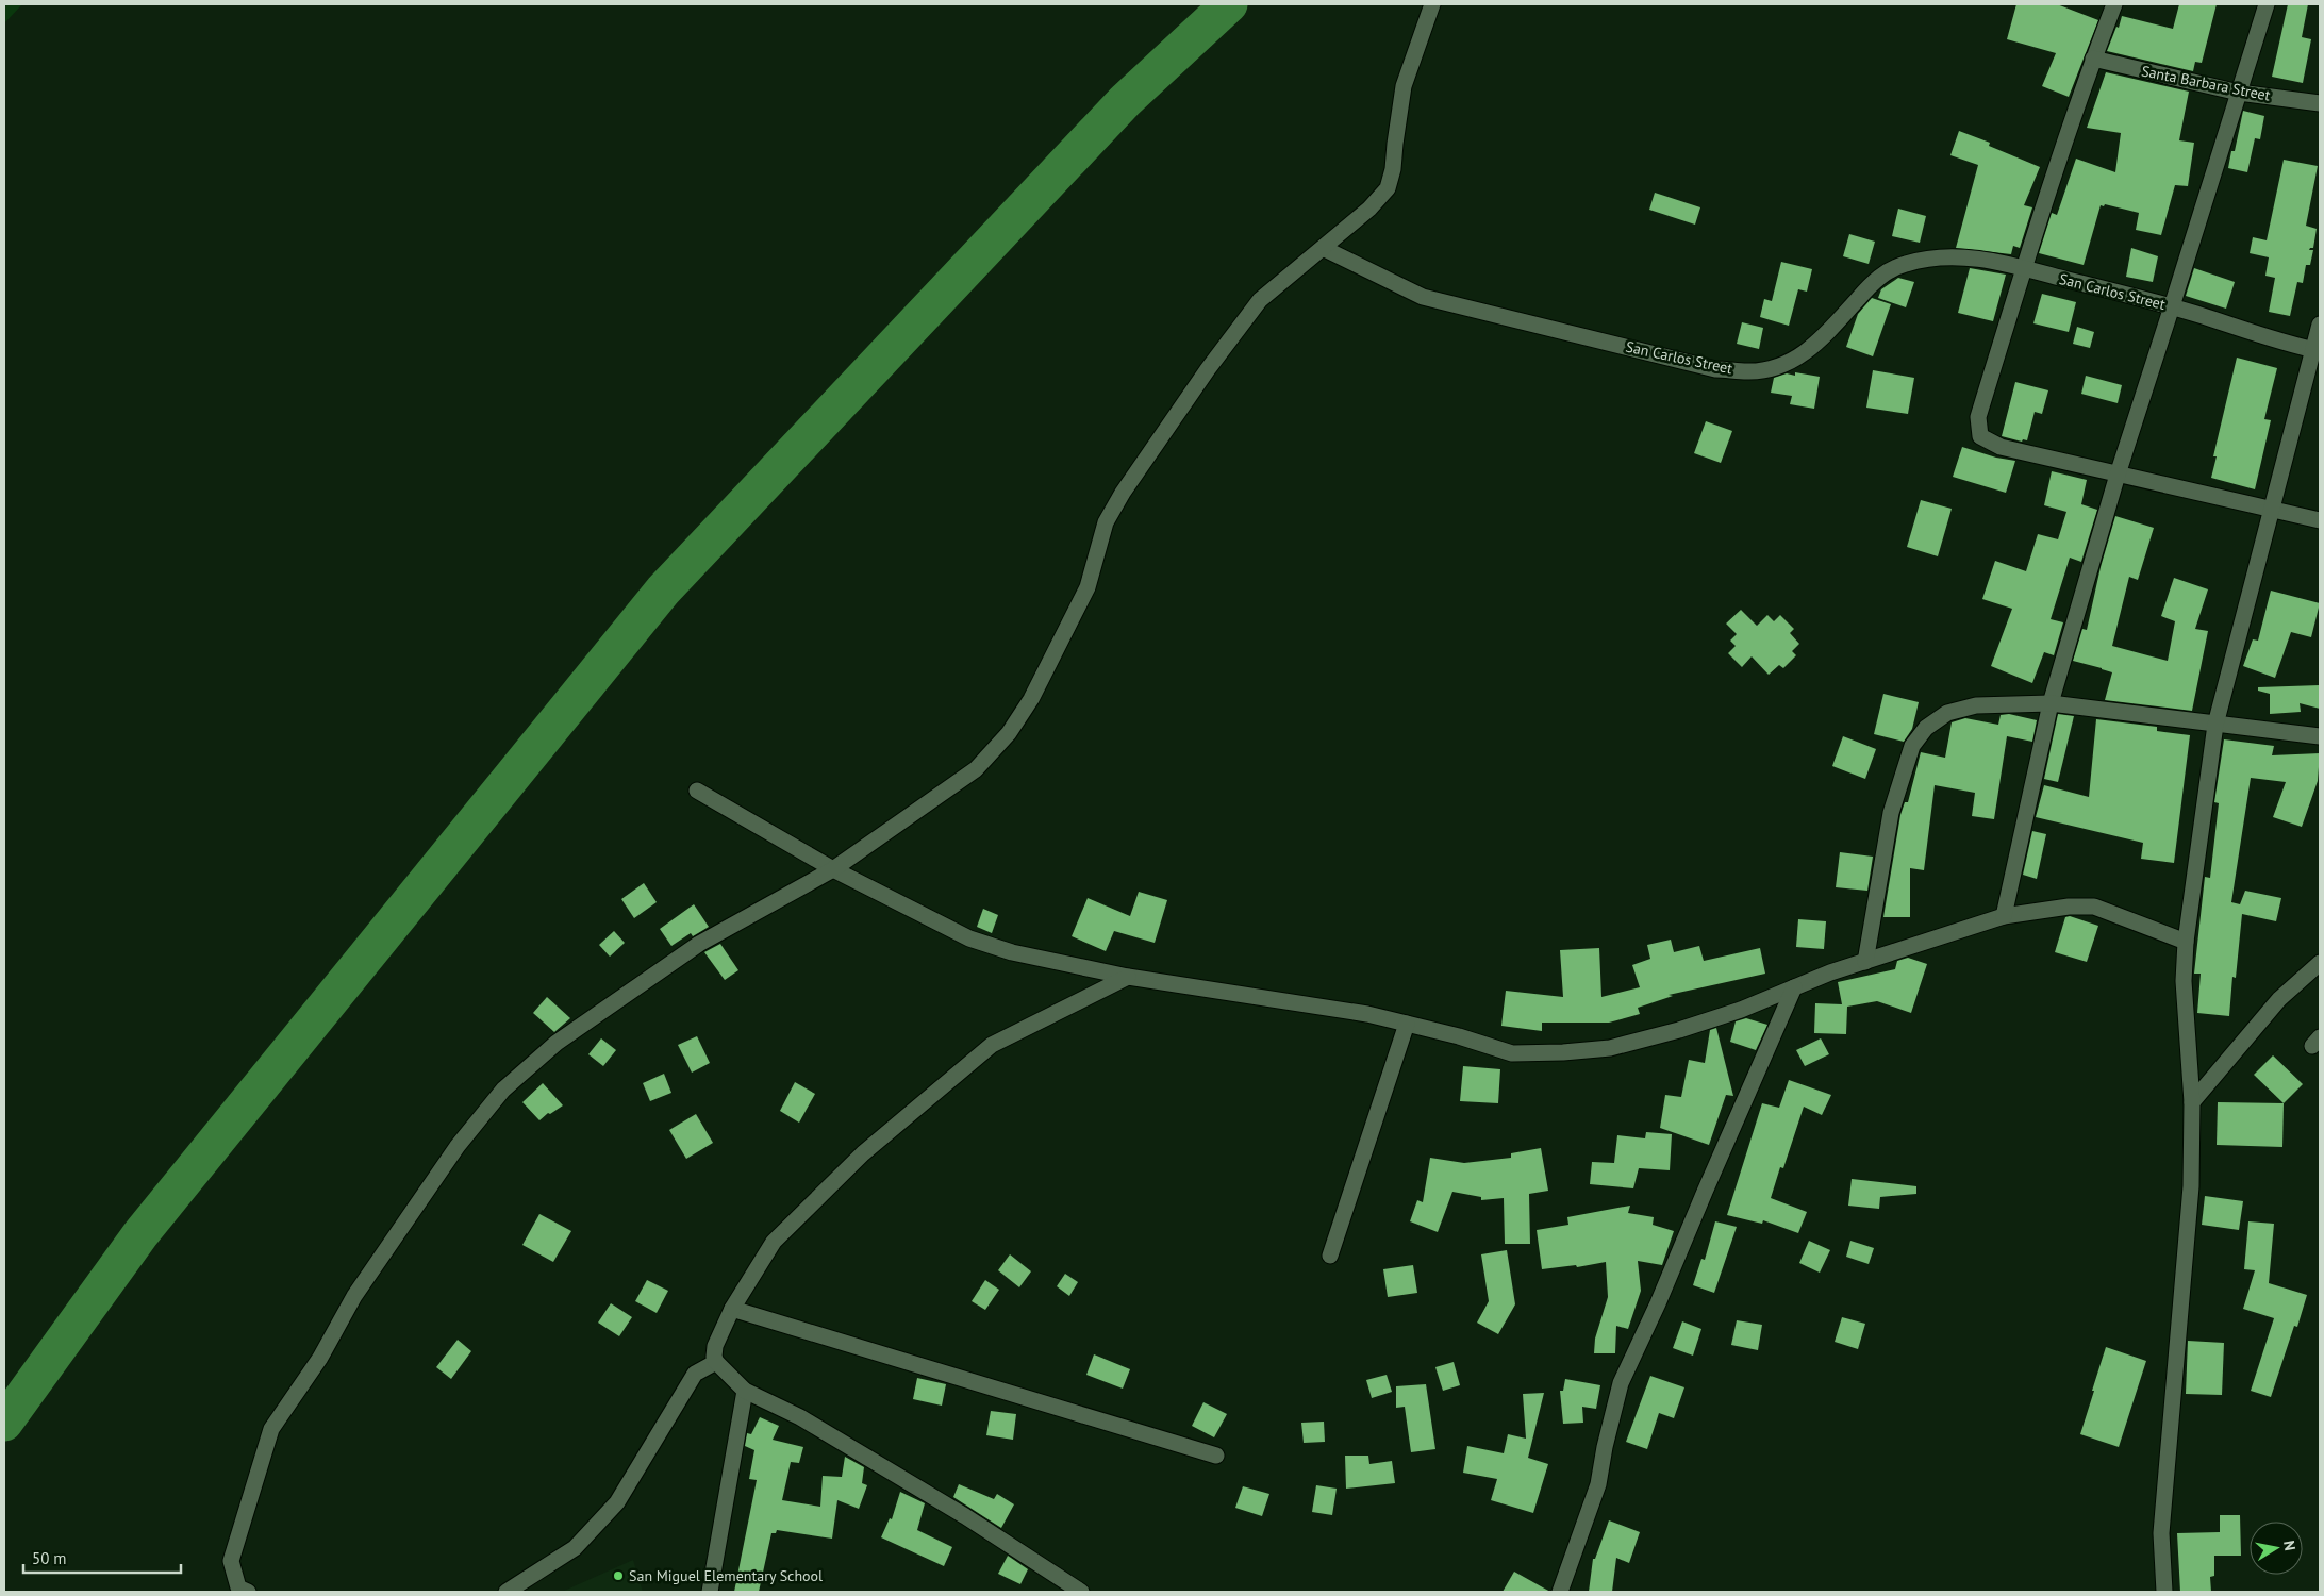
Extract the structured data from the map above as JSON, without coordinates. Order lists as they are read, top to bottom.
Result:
{
  "streets": {
    "street": ["Santa Barbara Street", "San Carlos Street"]
  },
  "places": ["San Miguel Elementary School"],
  "scale_bar": "50 m",
  "north": "right"
}
